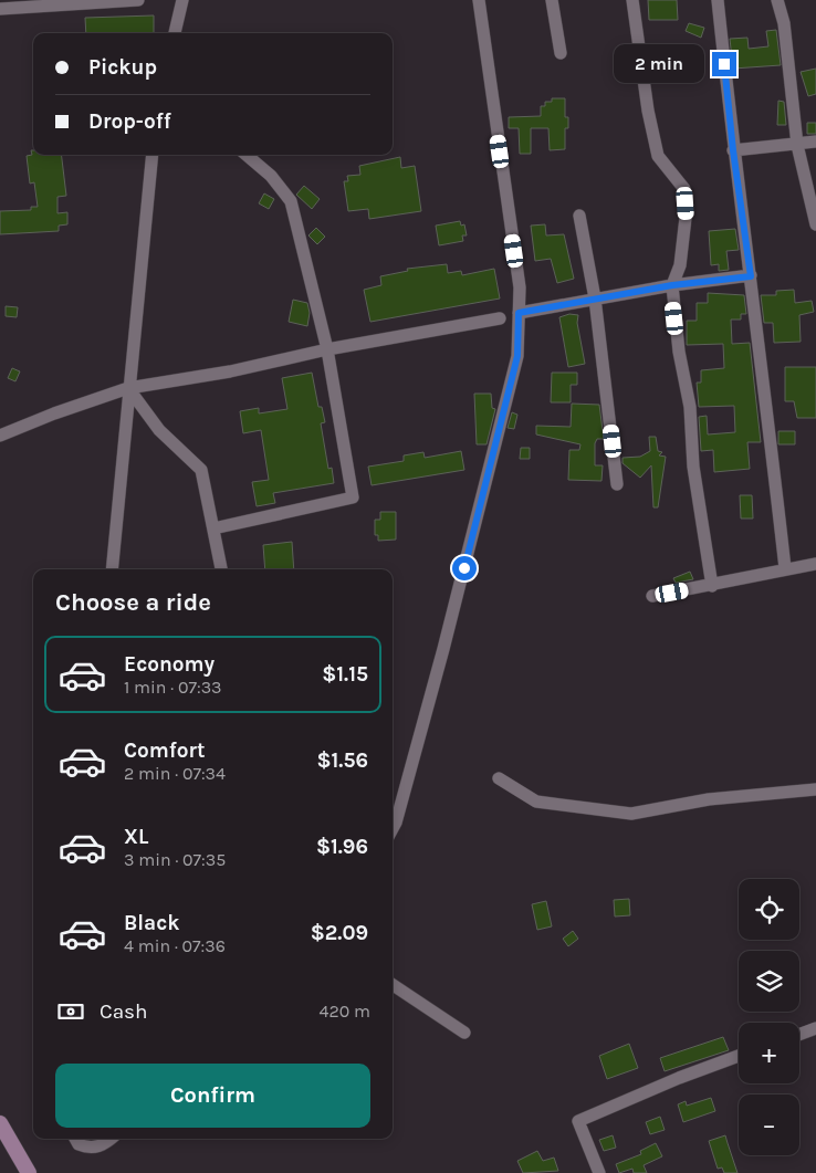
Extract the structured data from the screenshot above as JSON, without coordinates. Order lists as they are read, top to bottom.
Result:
{
  "page": {
    "banner": ["Pickup", "Drop-off"],
    "bubble": "2 min",
    "heading": "Choose a ride",
    "list": [
      {
        "name": "Economy",
        "note": "1 min · 07:33",
        "value": "$1.15"
      },
      {
        "name": "Comfort",
        "note": "2 min · 07:34",
        "value": "$1.56"
      },
      {
        "name": "XL",
        "note": "3 min · 07:35",
        "value": "$1.96"
      },
      {
        "name": "Black",
        "note": "4 min · 07:36",
        "value": "$2.09"
      }
    ],
    "map_buttons": ["+", "−"],
    "pay": ["Cash", "420 m"],
    "buttons": "Confirm"
  }
}
